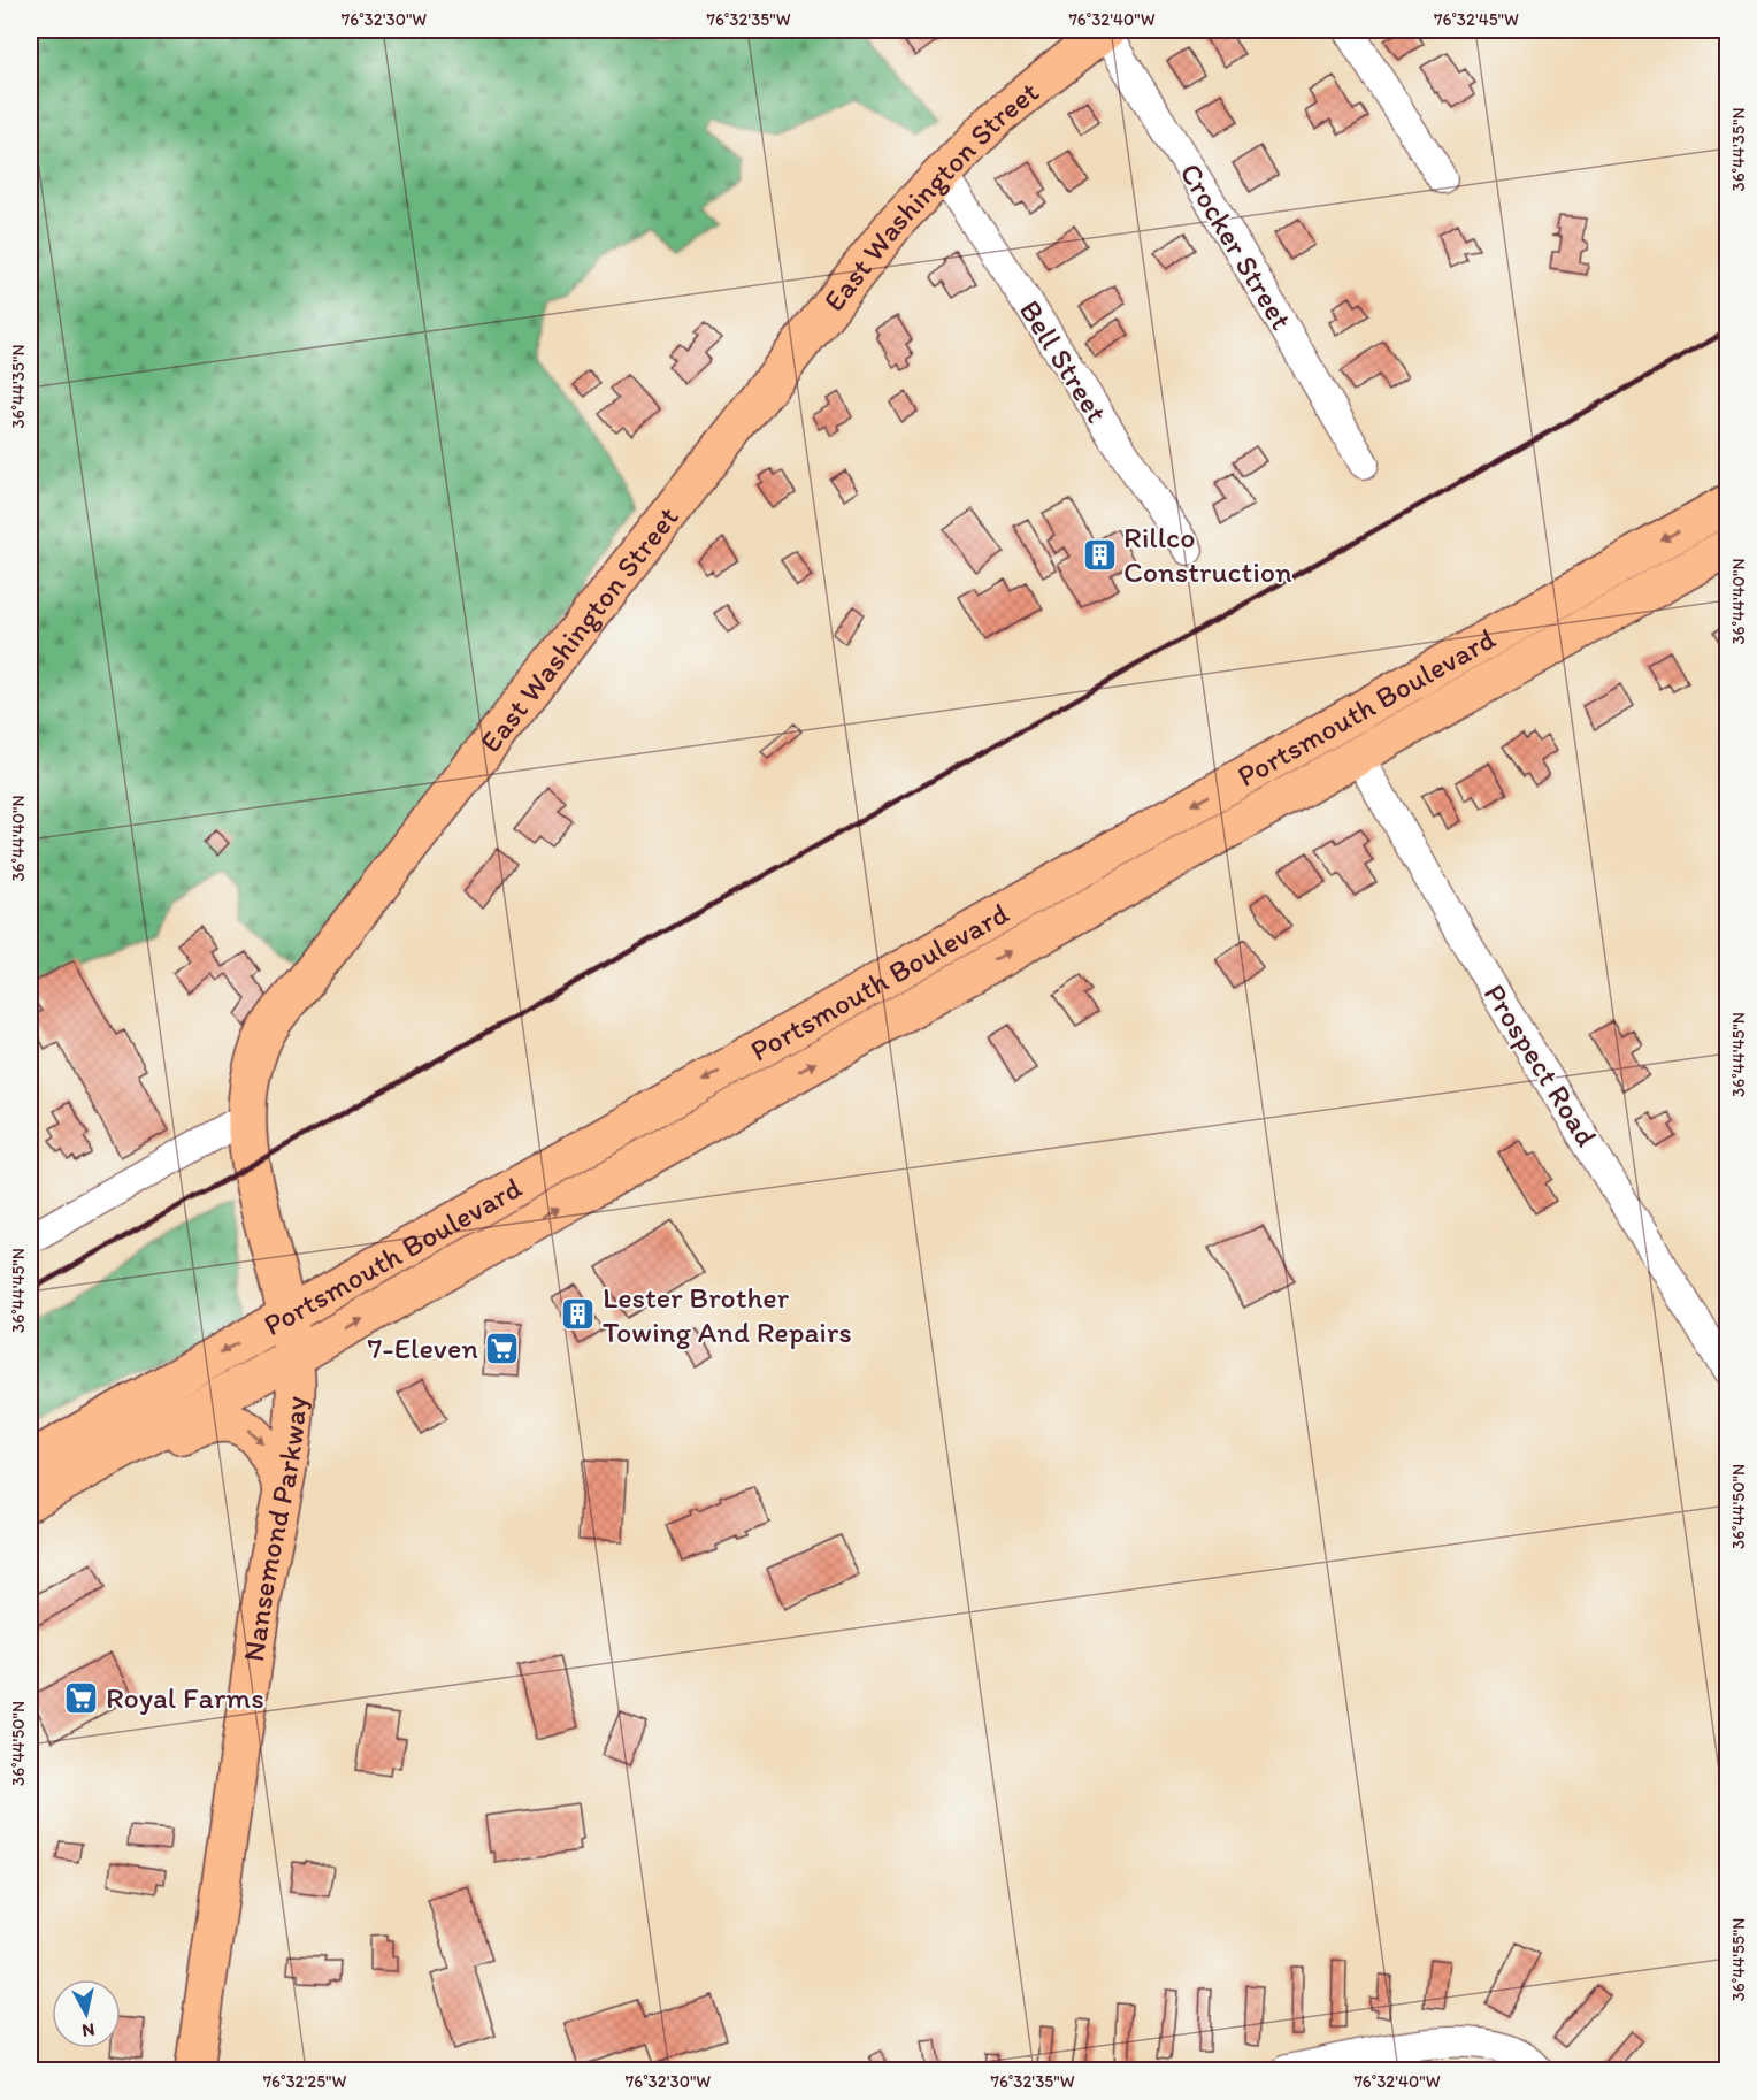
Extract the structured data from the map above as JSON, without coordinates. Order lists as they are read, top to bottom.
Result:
{
  "streets": {
    "main road": ["East Washington Street", "Portsmouth Boulevard", "Nansemond Parkway"],
    "street": ["Crocker Street", "Bell Street", "Prospect Road"]
  },
  "crossings": [
    ["East Washington Street", "Crocker Street"],
    ["East Washington Street", "Bell Street"],
    ["East Washington Street", "Portsmouth Boulevard"],
    ["East Washington Street", "Nansemond Parkway"],
    ["Portsmouth Boulevard", "Prospect Road"],
    ["Portsmouth Boulevard", "Nansemond Parkway"]
  ],
  "places": {
    "building": ["Rillco Construction", "Lester Brother Towing And Repairs"],
    "supermarket": ["7-Eleven", "Royal Farms"]
  },
  "north": "bottom",
  "coordinates": [
    "76°32'30\"W",
    "76°32'35\"W",
    "76°32'40\"W",
    "76°32'45\"W",
    "36°44'35\"N",
    "36°44'40\"N",
    "36°44'45\"N",
    "36°44'50\"N",
    "36°44'55\"N",
    "76°32'25\"W"
  ]
}
